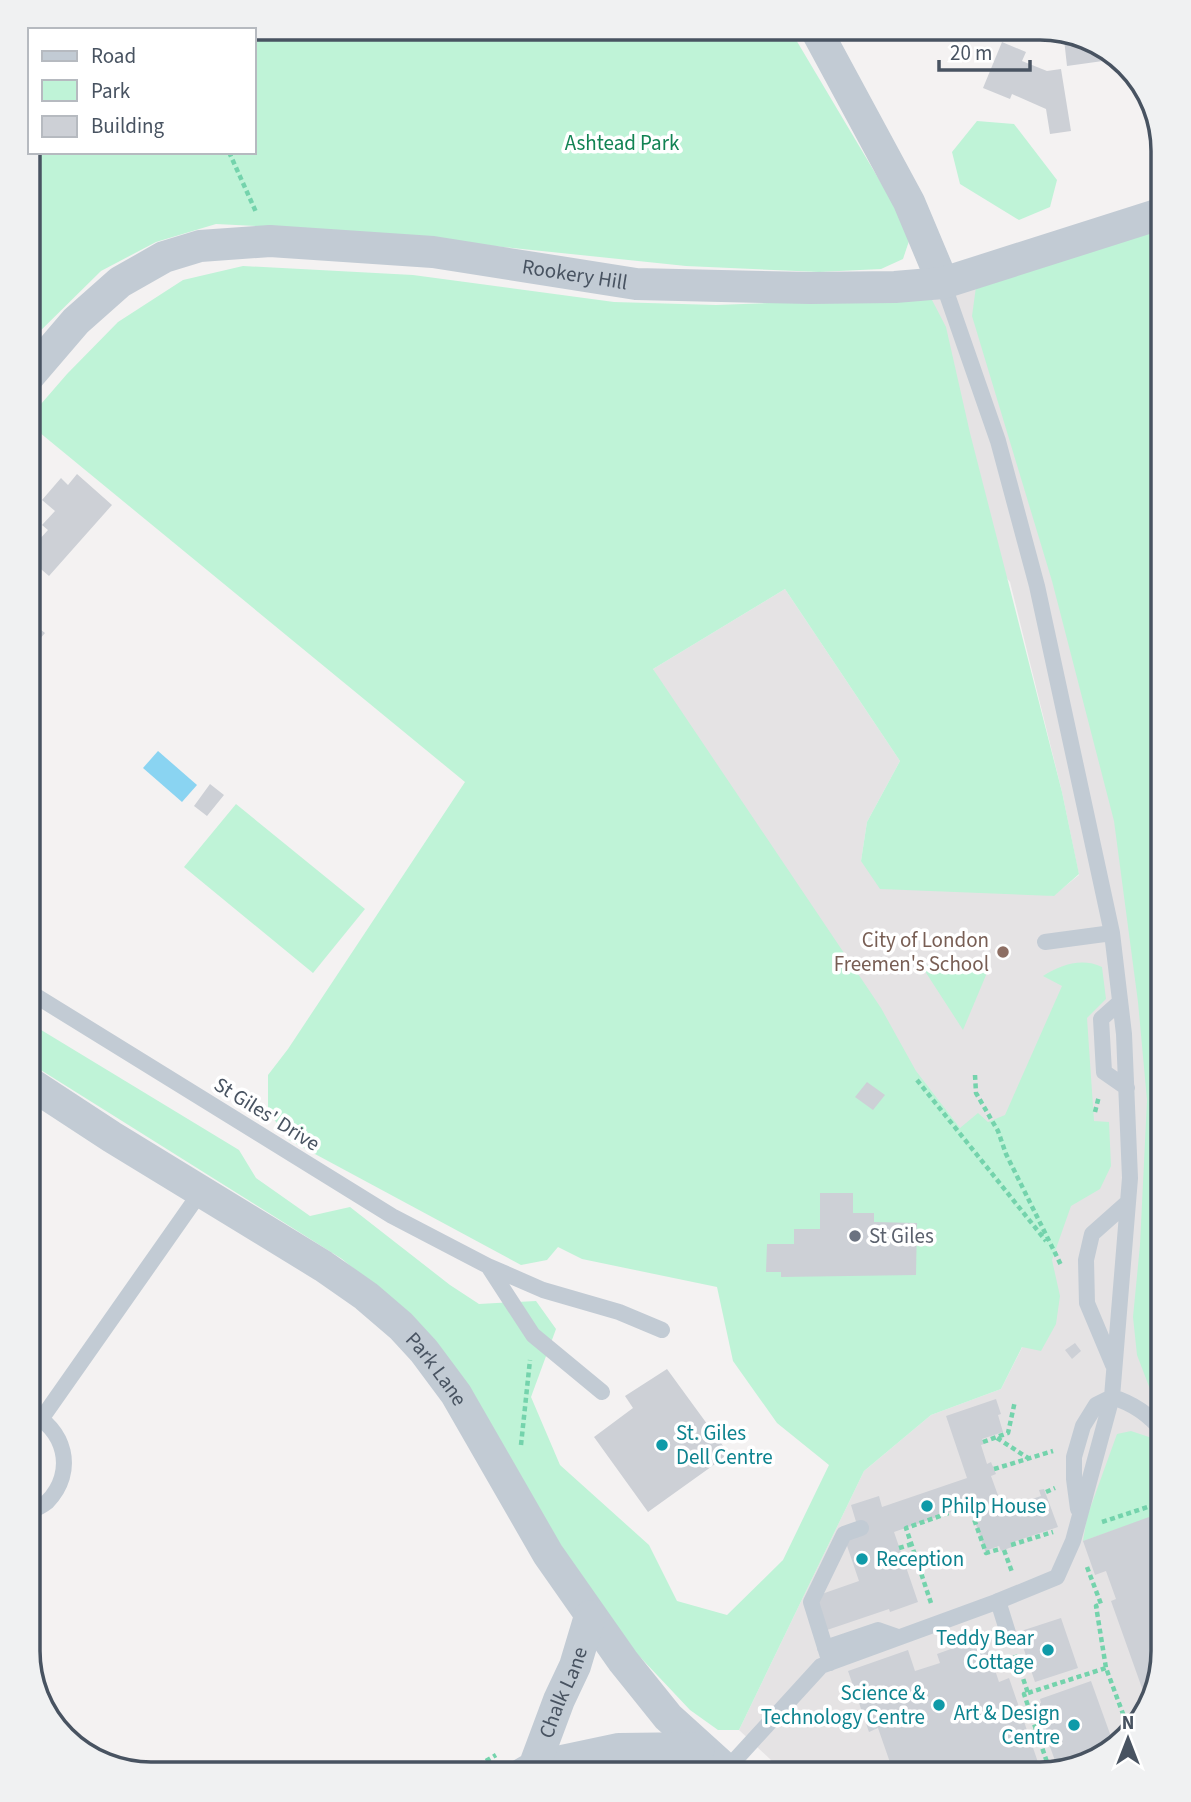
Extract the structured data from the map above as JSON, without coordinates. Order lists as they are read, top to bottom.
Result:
{
  "streets": {
    "street": ["Rookery Hill", "Park Lane", "Chalk Lane"],
    "lane": ["St Giles' Drive"]
  },
  "crossings": [
    ["Park Lane", "Chalk Lane"]
  ],
  "parks": ["Ashtead Park"],
  "places": [
    "City of London Freemen's School",
    "St Giles",
    "St. Giles Dell Centre",
    "Philp House",
    "Reception",
    "Teddy Bear Cottage",
    "Science & Technology Centre",
    "Art & Design Centre"
  ],
  "legend": ["Road", "Park", "Building"],
  "scale_bar": "20 m",
  "north": "top"
}
